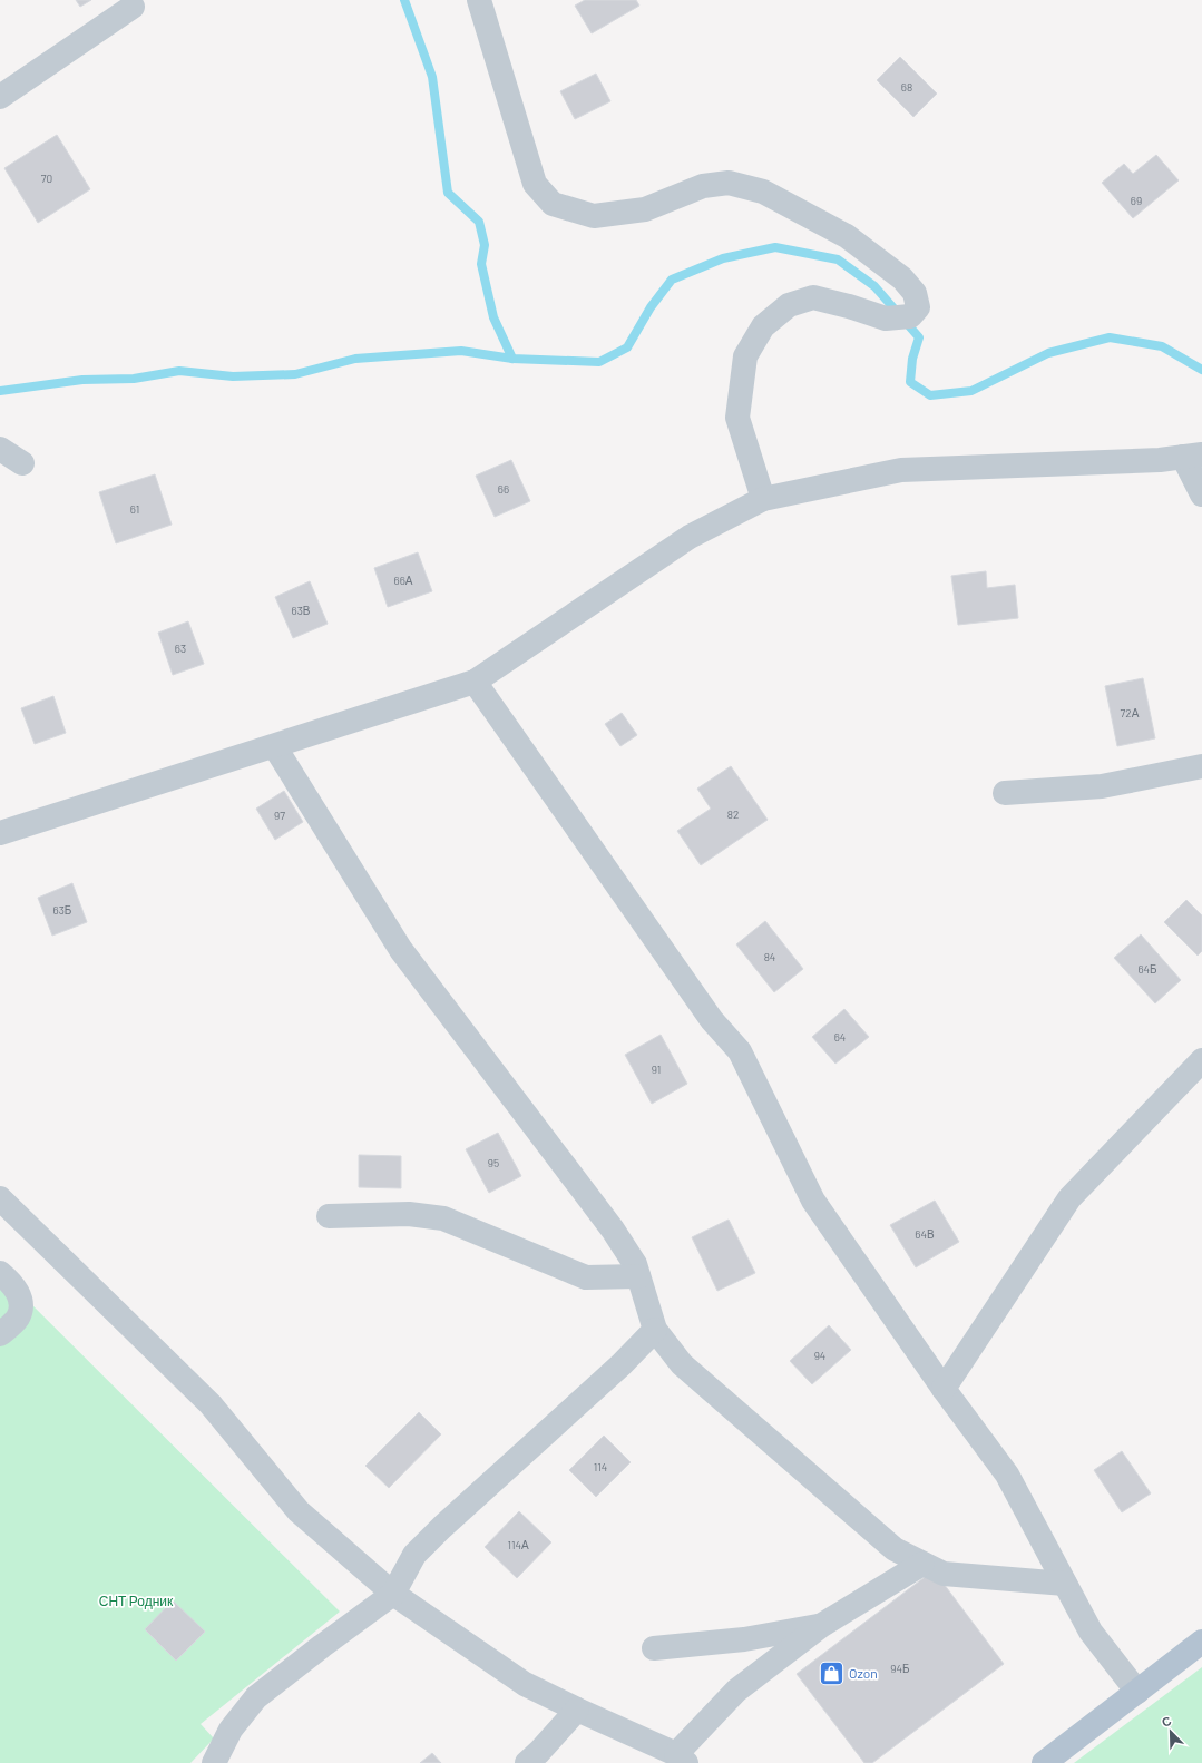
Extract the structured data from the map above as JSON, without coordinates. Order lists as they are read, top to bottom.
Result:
{
  "parks": ["СНТ Родник"],
  "places": {
    "shop": ["Ozon"]
  },
  "house_numbers": [
    "68",
    "70",
    "69",
    "66",
    "61",
    "66А",
    "63В",
    "63",
    "72А",
    "82",
    "97",
    "63Б",
    "84",
    "64Б",
    "64",
    "91",
    "95",
    "64В",
    "94",
    "114",
    "114А",
    "94Б"
  ],
  "north": "top left"
}
